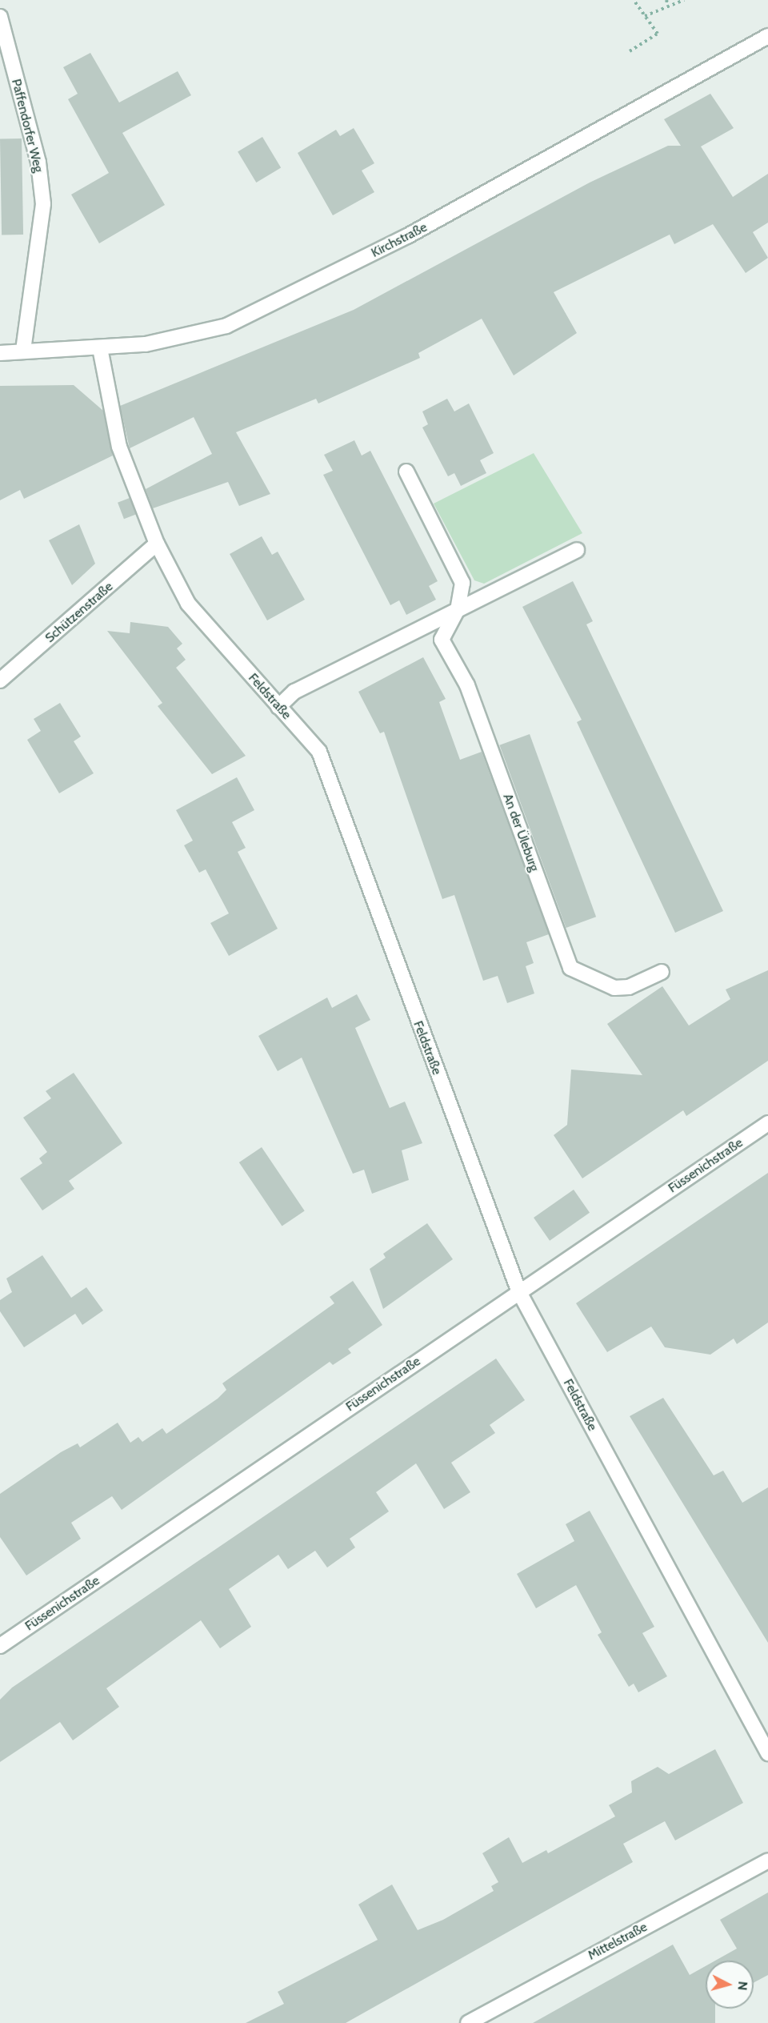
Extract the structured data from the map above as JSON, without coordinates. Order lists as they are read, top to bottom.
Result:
{
  "streets": {
    "street": [
      "Paffendorfer Weg",
      "Kirchstraße",
      "Schützenstraße",
      "Feldstraße",
      "An der Üleburg",
      "Füssenichstraße",
      "Mittelstraße"
    ]
  },
  "crossings": [
    ["Paffendorfer Weg", "Kirchstraße"],
    ["Kirchstraße", "Feldstraße"],
    ["Schützenstraße", "Feldstraße"],
    ["Feldstraße", "Füssenichstraße"]
  ],
  "north": "right"
}
